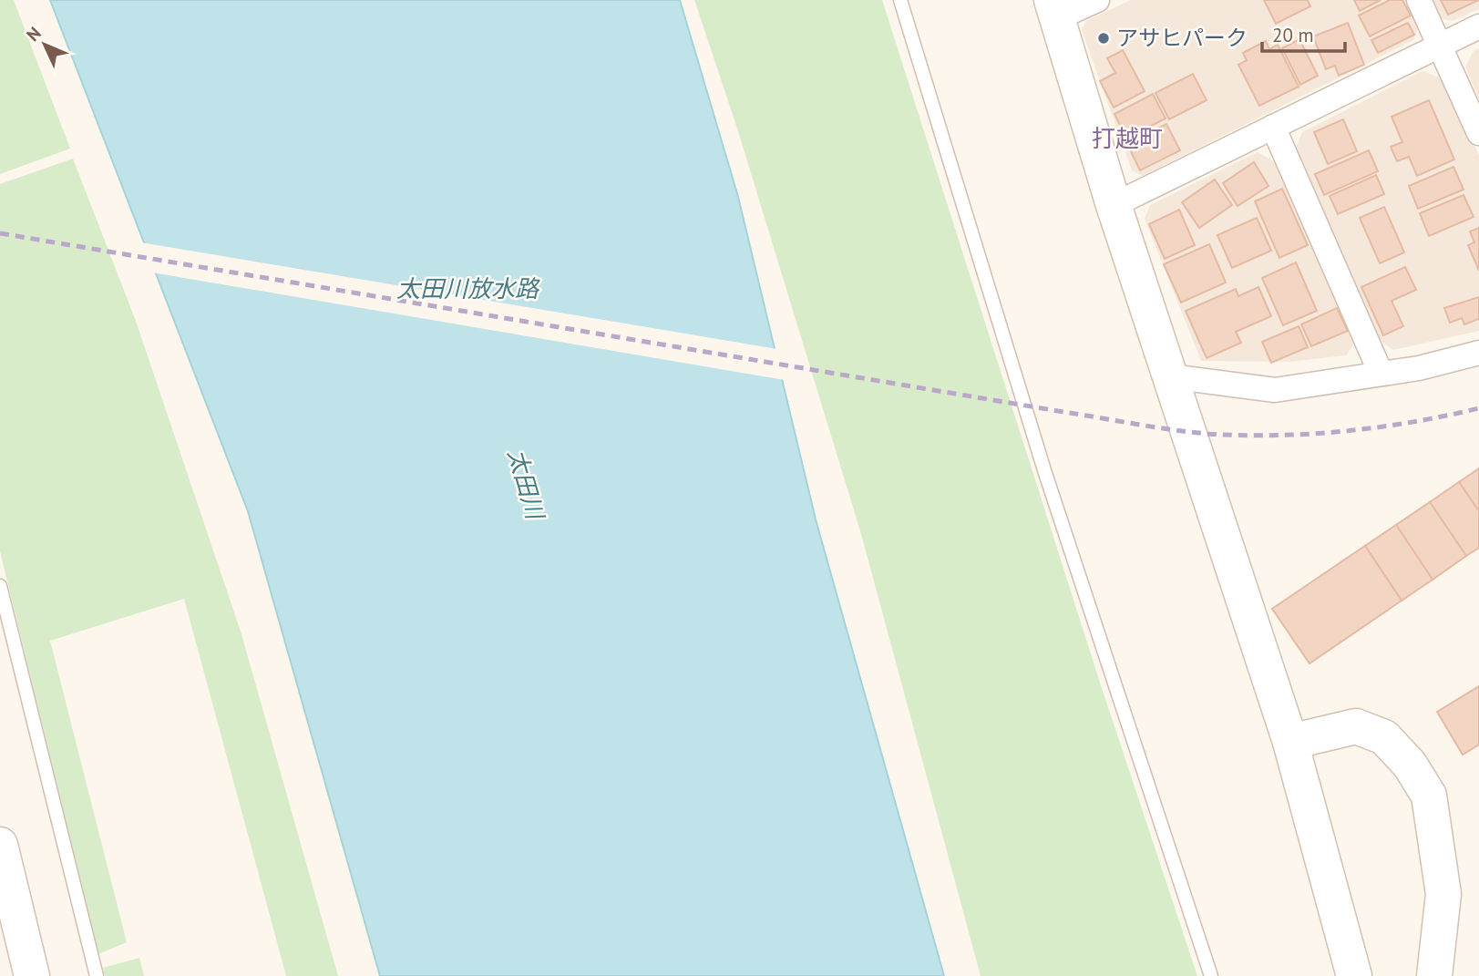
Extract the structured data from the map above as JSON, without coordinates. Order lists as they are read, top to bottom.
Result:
{
  "districts": ["打越町"],
  "water": ["太田川放水路", "太田川"],
  "places": ["アサヒパーク"],
  "scale_bar": "20 m",
  "north": "top left"
}
